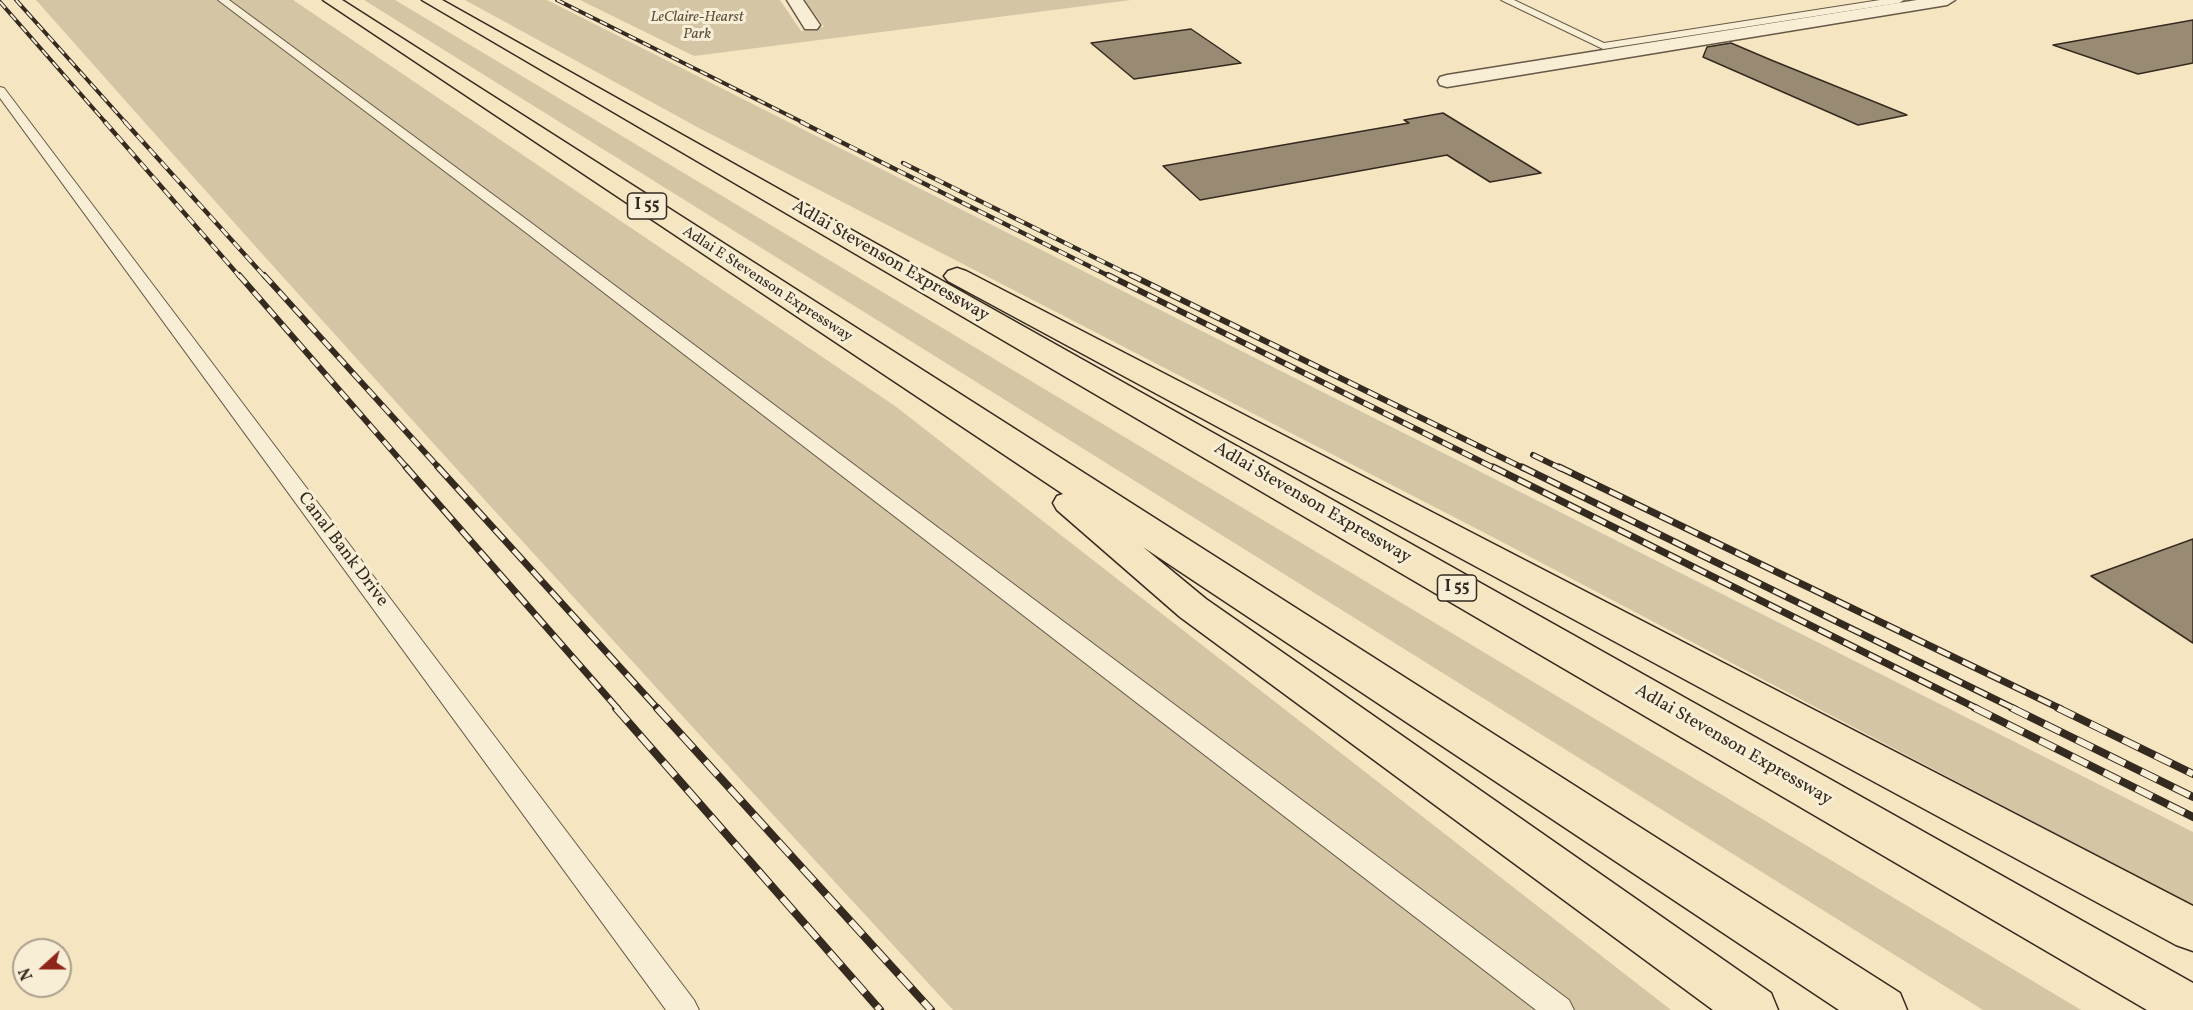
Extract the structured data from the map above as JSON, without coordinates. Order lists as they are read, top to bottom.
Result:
{
  "streets": {
    "highway": ["I 55", "Adlai Stevenson Expressway", "Adlai E Stevenson Expressway"],
    "lane": ["Canal Bank Drive"]
  },
  "crossings": [
    ["I 55", "Adlai E Stevenson Expressway"]
  ],
  "parks": ["LeClaire-Hearst Park"],
  "north": "left"
}
